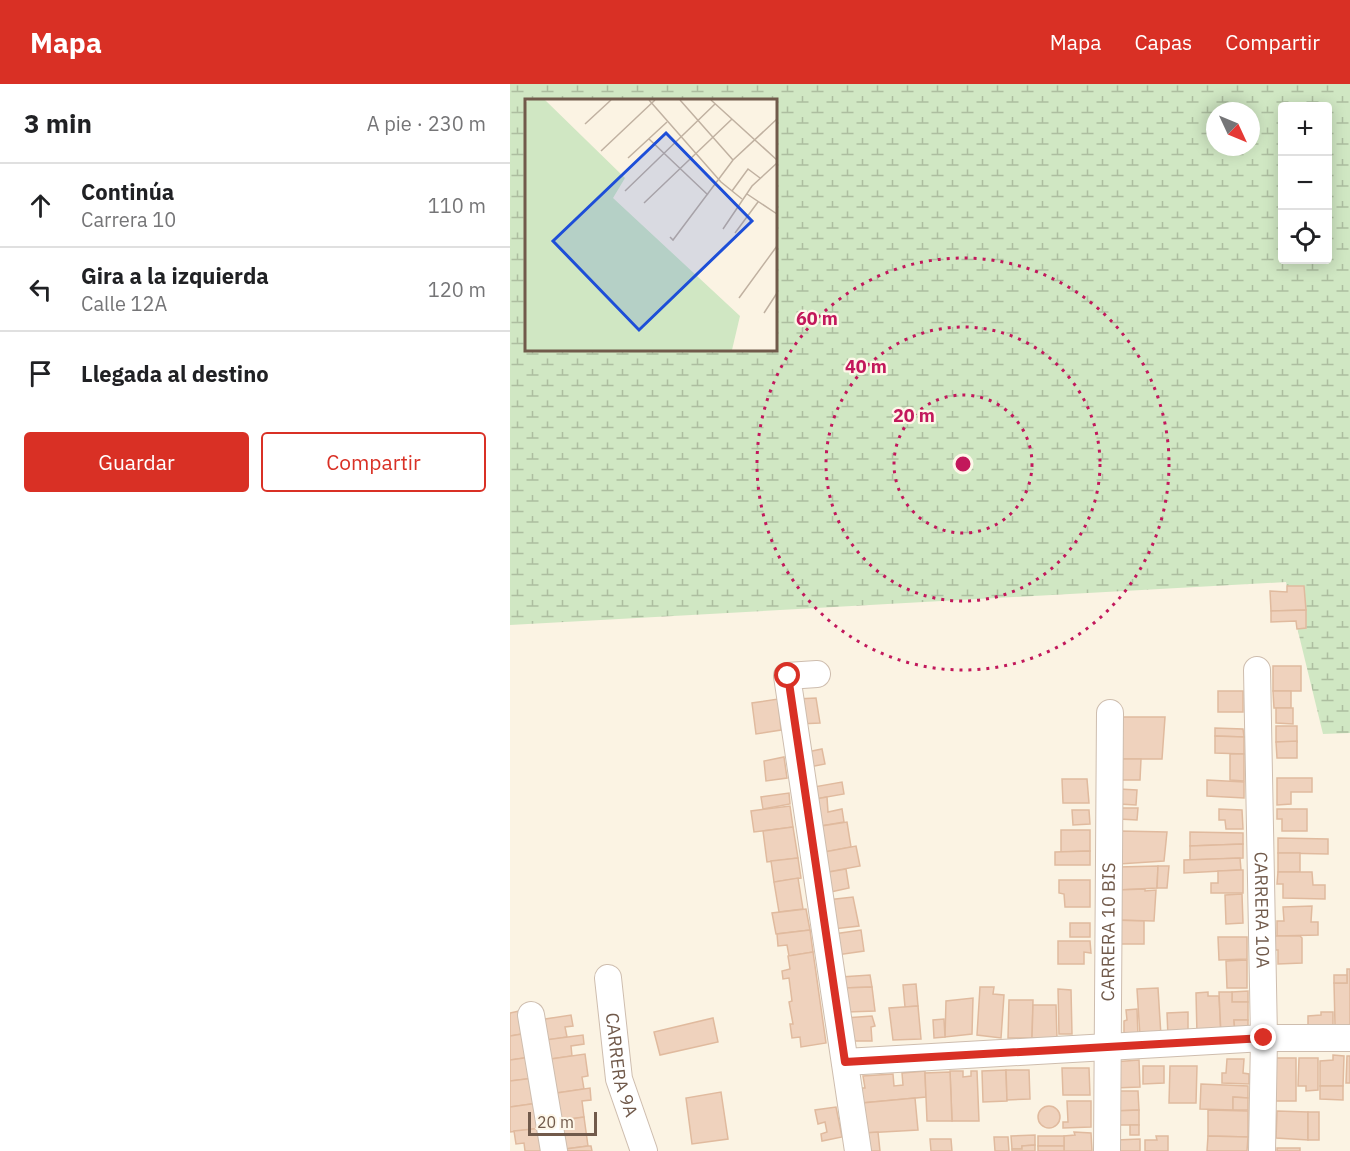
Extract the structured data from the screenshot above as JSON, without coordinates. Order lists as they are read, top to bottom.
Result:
{
  "streets": {
    "street": ["CARRERA 10A", "CARRERA 10 BIS", "CARRERA 9A"]
  },
  "scale_bar": "20 m",
  "north": "bottom right",
  "page": {
    "header": "Mapa",
    "nav": ["Mapa", "Capas", "Compartir"],
    "heading": ["3 min", "A pie · 230 m"],
    "map_buttons": ["+", "−"],
    "list": [
      ["Continúa", "Carrera 10", "110 m"],
      ["Gira a la izquierda", "Calle 12A", "120 m"],
      "Llegada al destino"
    ],
    "buttons": ["Guardar", "Compartir"],
    "scale": "20 m"
  },
  "rings": ["60 m", "40 m", "20 m"]
}
